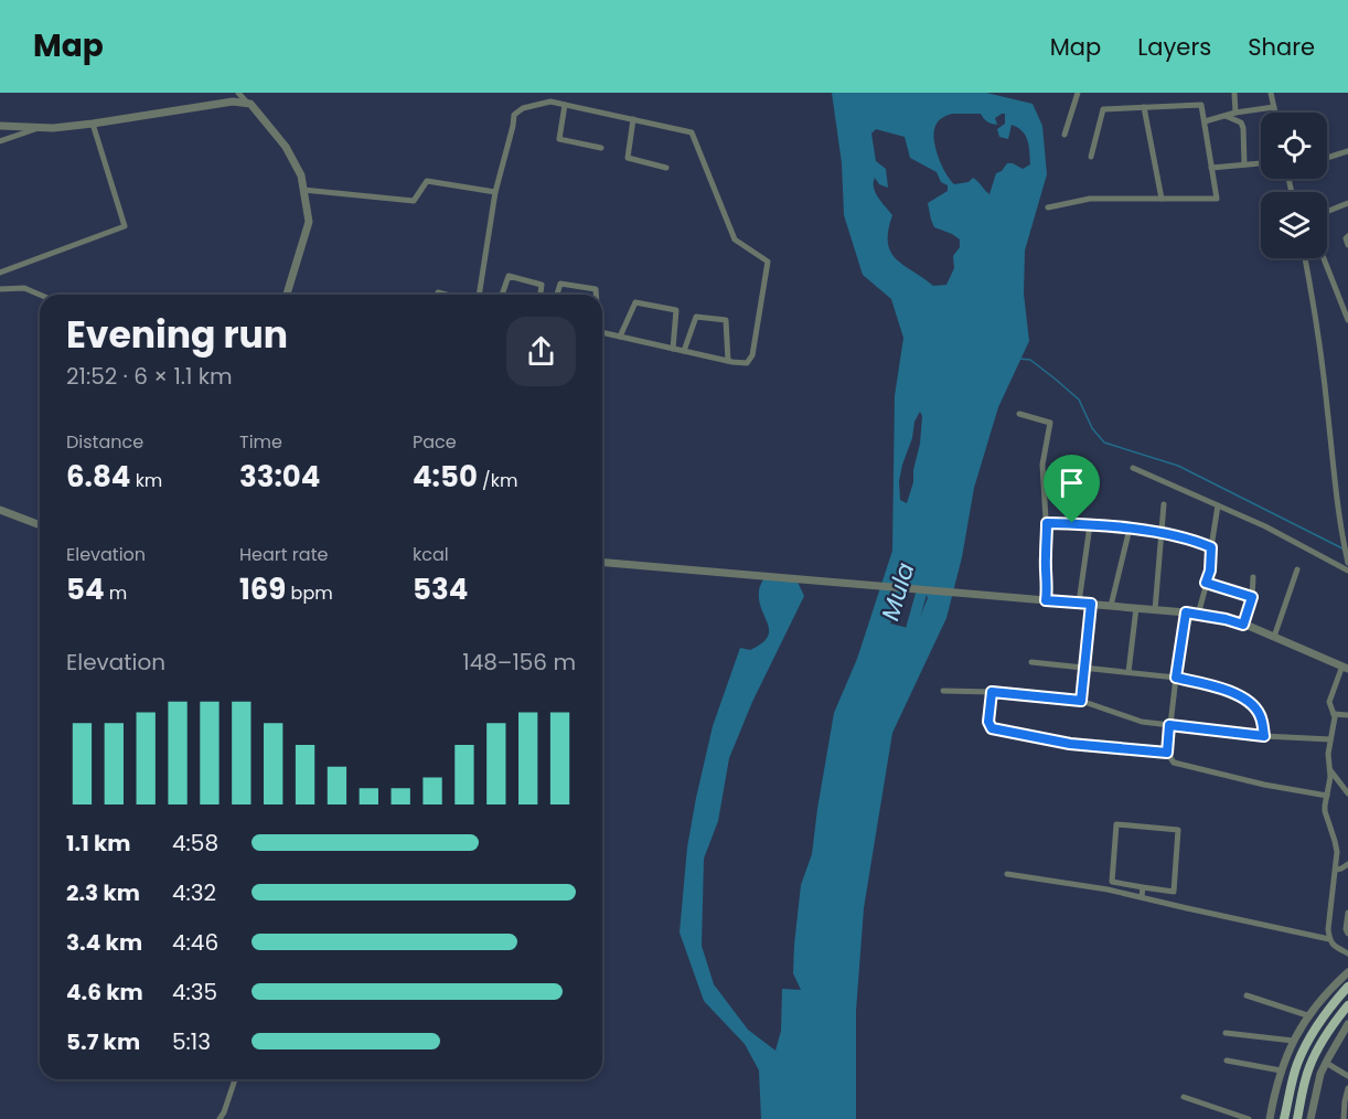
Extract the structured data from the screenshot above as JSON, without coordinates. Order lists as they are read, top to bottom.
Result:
{
  "water": ["Mula"],
  "page": {
    "header": "Map",
    "nav": ["Map", "Layers", "Share"],
    "heading": ["Evening run", "21:52 · 6 × 1.1 km"],
    "stats": [
      ["Distance", "6.84 km"],
      ["Time", "33:04"],
      ["Pace", "4:50 /km"],
      ["Elevation", "54 m"],
      ["Heart rate", "169 bpm"],
      ["kcal", "534"]
    ],
    "chart": ["Elevation", "148–156 m"],
    "list": [
      {
        "name": "1.1 km",
        "note": "4:58"
      },
      {
        "name": "2.3 km",
        "note": "4:32"
      },
      {
        "name": "3.4 km",
        "note": "4:46"
      },
      {
        "name": "4.6 km",
        "note": "4:35"
      },
      {
        "name": "5.7 km",
        "note": "5:13"
      }
    ]
  }
}
